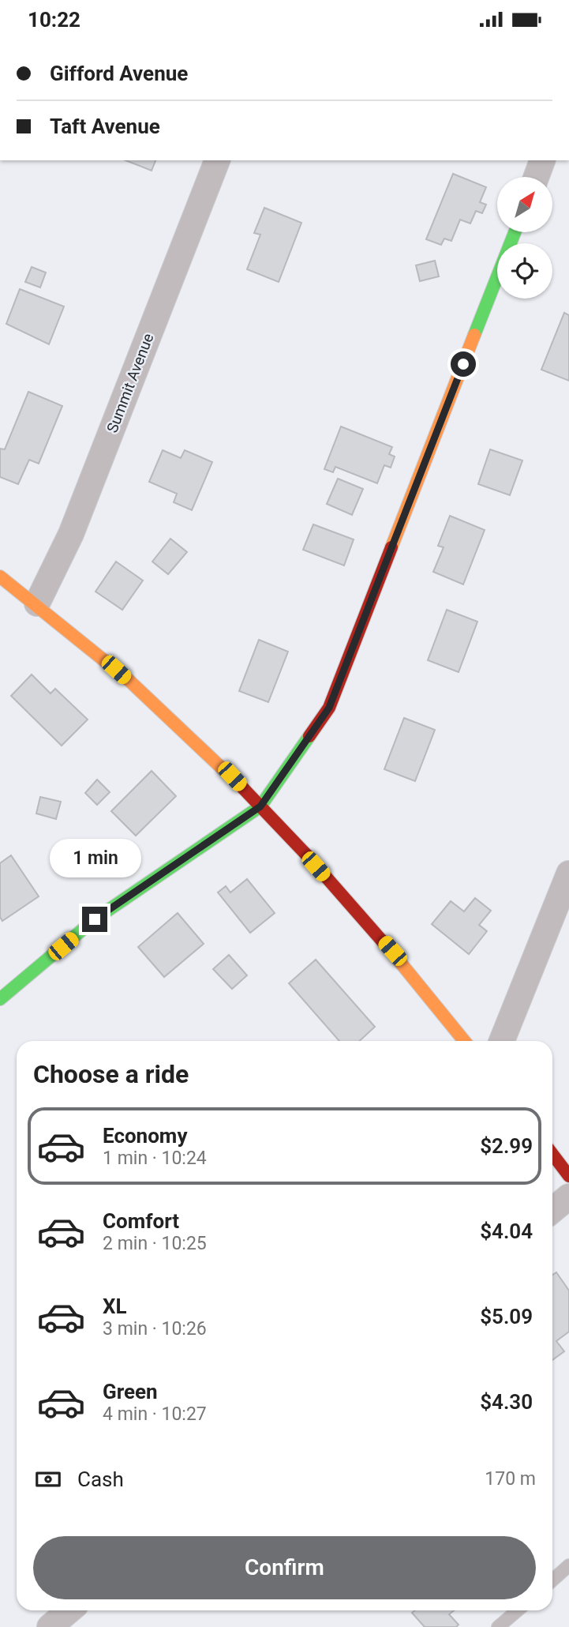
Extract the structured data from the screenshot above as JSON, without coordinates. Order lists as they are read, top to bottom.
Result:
{
  "streets": {
    "street": ["Summit Avenue"]
  },
  "north": "top right",
  "page": {
    "status": "10:22",
    "banner": ["Gifford Avenue", "Taft Avenue"],
    "bubble": "1 min",
    "heading": "Choose a ride",
    "list": [
      {
        "name": "Economy",
        "note": "1 min · 10:24",
        "value": "$2.99"
      },
      {
        "name": "Comfort",
        "note": "2 min · 10:25",
        "value": "$4.04"
      },
      {
        "name": "XL",
        "note": "3 min · 10:26",
        "value": "$5.09"
      },
      {
        "name": "Green",
        "note": "4 min · 10:27",
        "value": "$4.30"
      }
    ],
    "pay": ["Cash", "170 m"],
    "buttons": "Confirm"
  }
}
